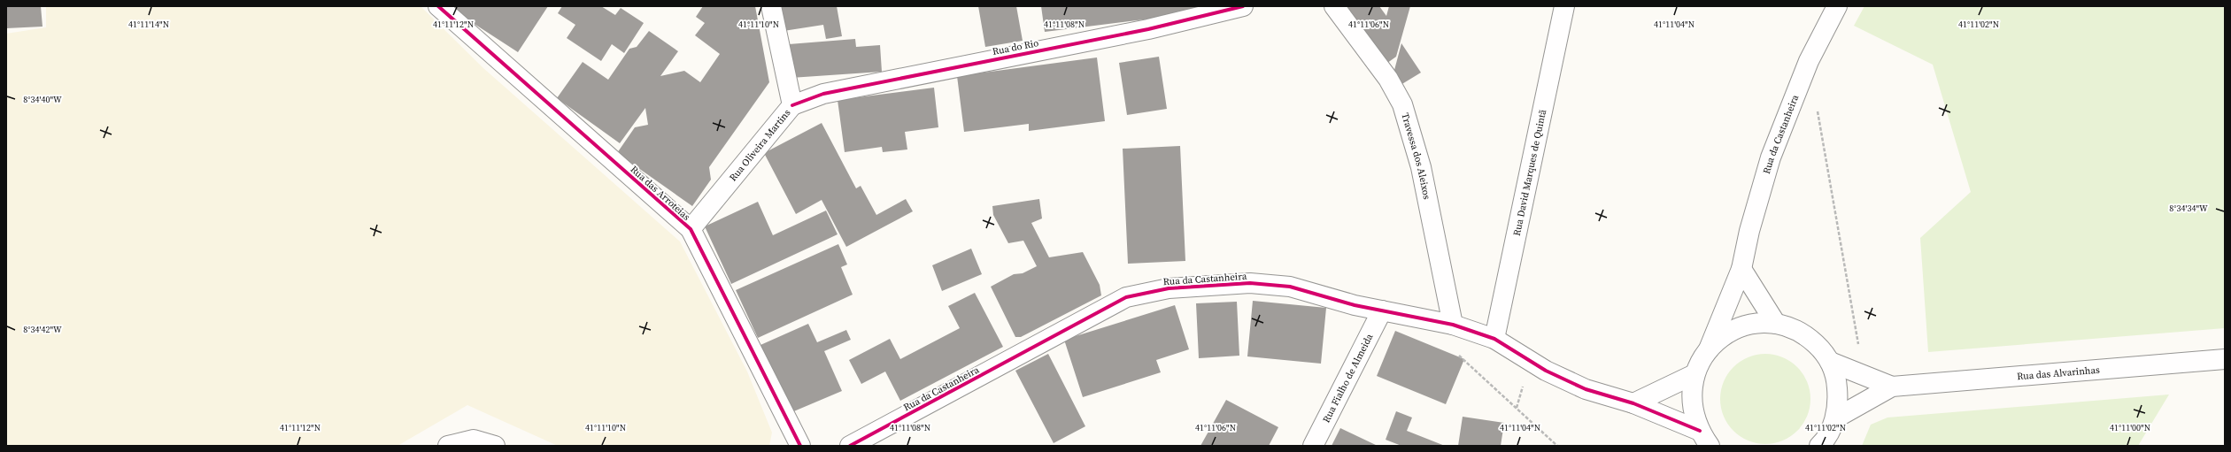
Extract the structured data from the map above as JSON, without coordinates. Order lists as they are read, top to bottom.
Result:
{
  "streets": {
    "street": [
      "Rua do Rio",
      "Rua da Castanheira",
      "Rua Oliveira Martins",
      "Travessa dos Aleixos",
      "Rua David Marques de Quintã",
      "Rua das Arroteias",
      "Rua das Alvarinhas",
      "Rua Fialho de Almeida"
    ]
  },
  "crossings": [
    ["Rua do Rio", "Rua Oliveira Martins"],
    ["Rua da Castanheira", "Travessa dos Aleixos"],
    ["Rua da Castanheira", "Rua David Marques de Quintã"],
    ["Rua da Castanheira", "Rua Fialho de Almeida"],
    ["Rua Oliveira Martins", "Rua das Arroteias"]
  ],
  "coordinates": [
    "41°11'14\"N",
    "41°11'12\"N",
    "41°11'10\"N",
    "41°11'08\"N",
    "41°11'06\"N",
    "41°11'04\"N",
    "41°11'02\"N",
    "8°34'40\"W",
    "8°34'34\"W",
    "8°34'42\"W",
    "41°11'00\"N"
  ]
}
